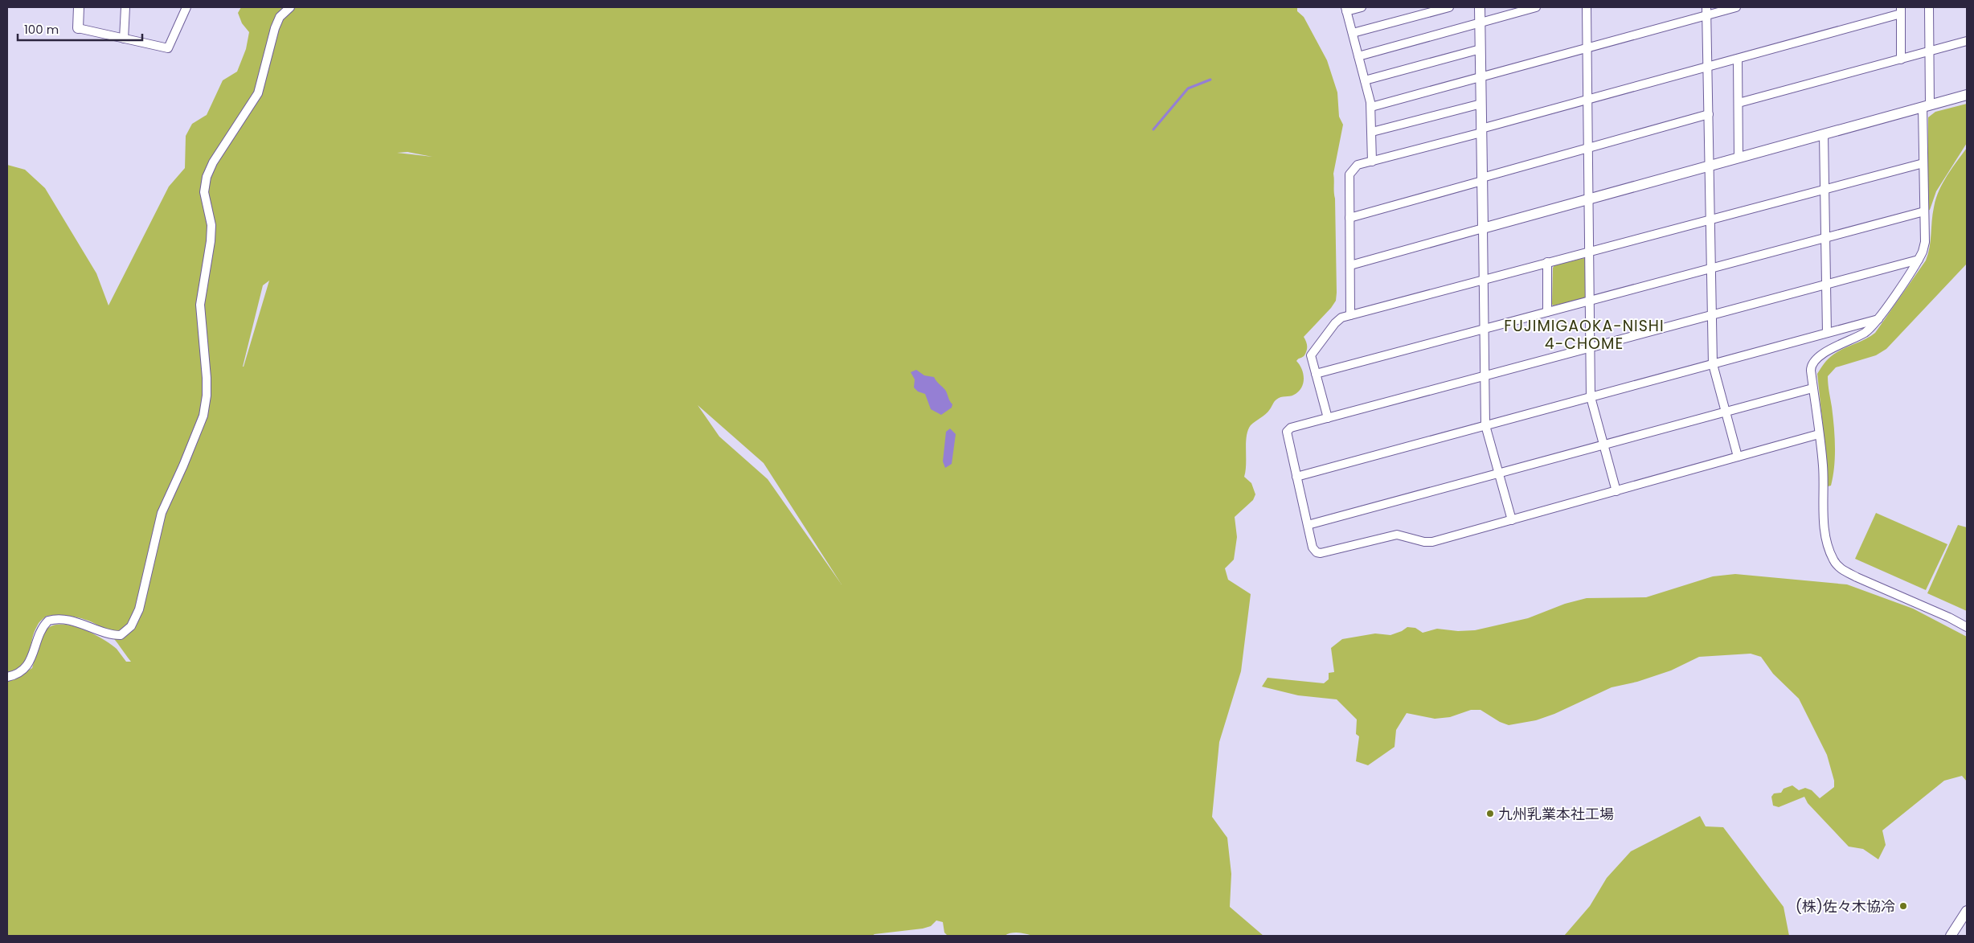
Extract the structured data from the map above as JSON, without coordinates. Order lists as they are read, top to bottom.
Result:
{
  "districts": ["FUJIMIGAOKA-NISHI 4-CHOME"],
  "places": ["九州乳業本社工場", "(株)佐々木協冷"],
  "scale_bar": "100 m"
}
